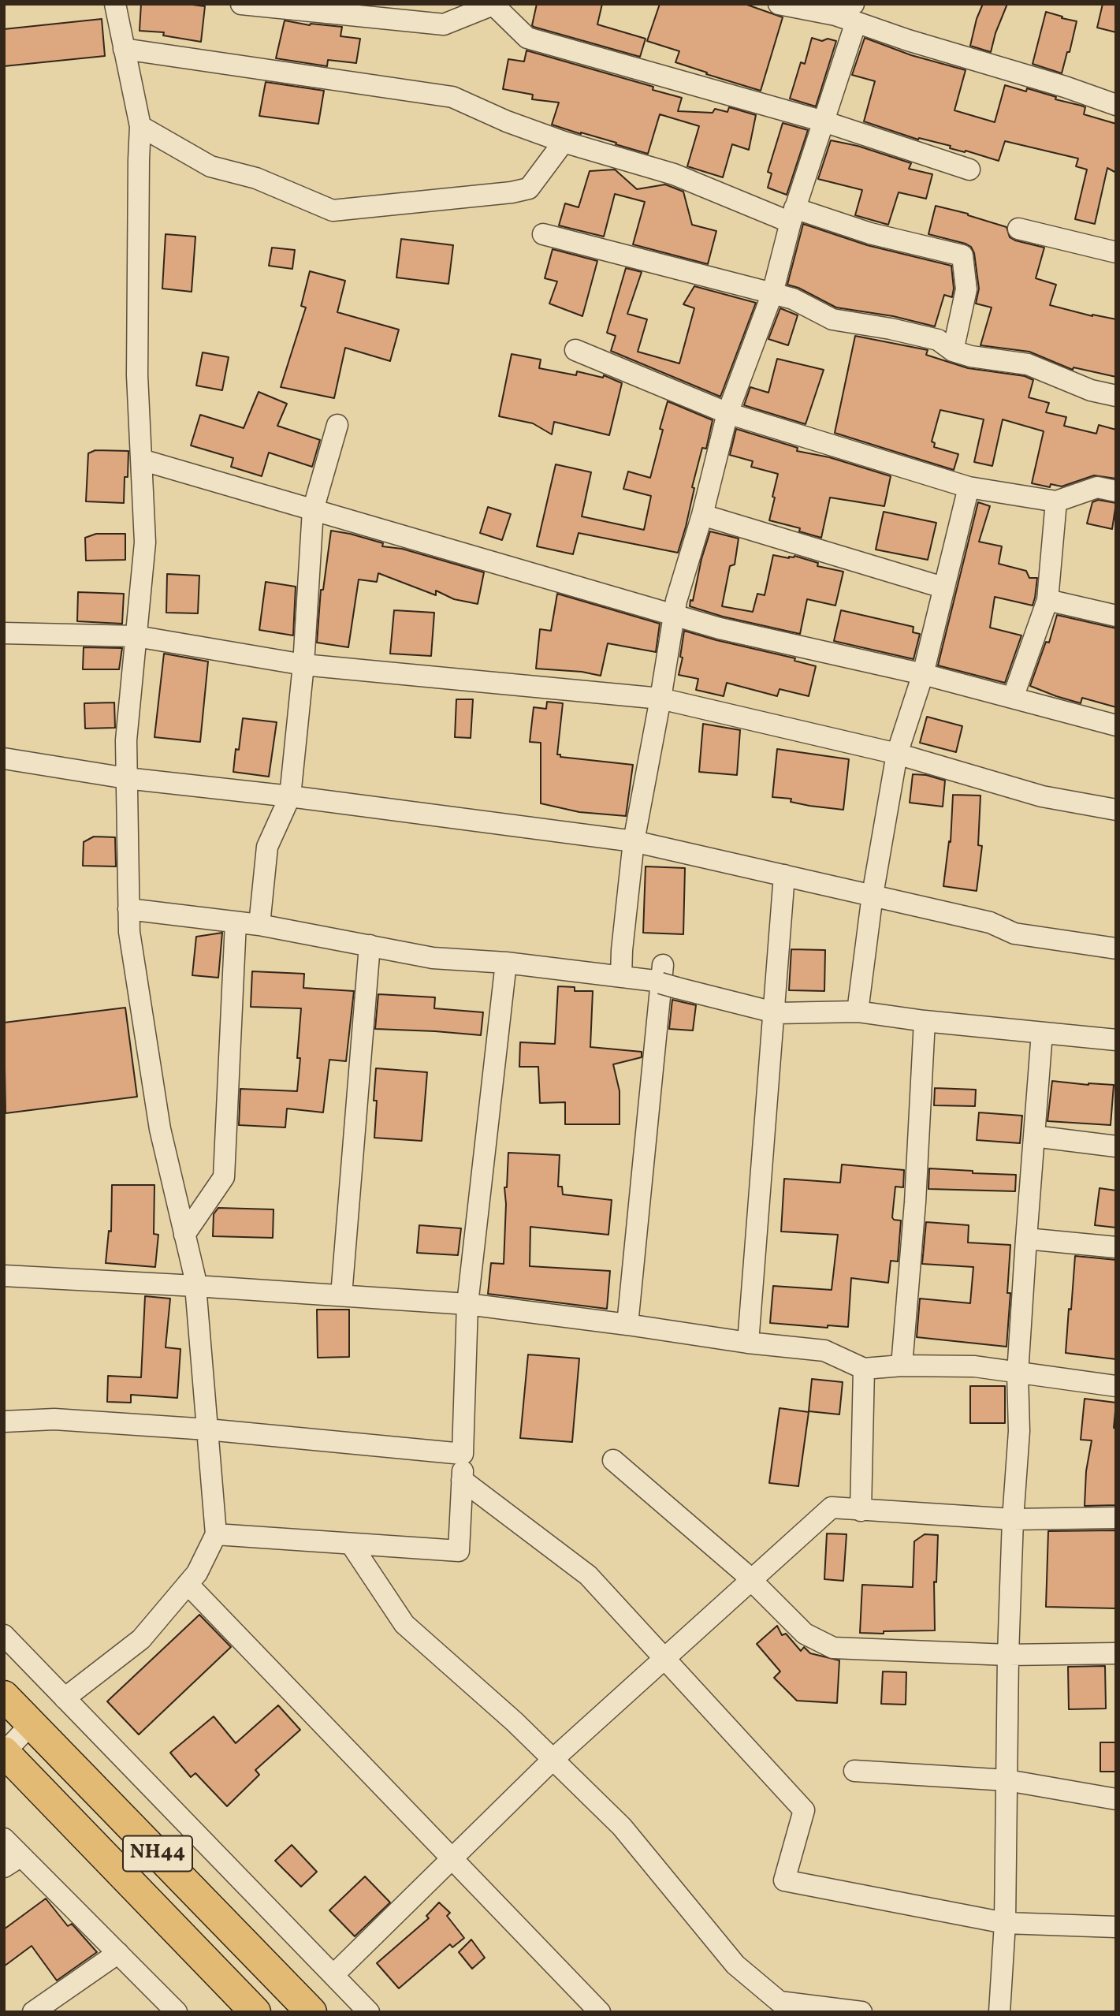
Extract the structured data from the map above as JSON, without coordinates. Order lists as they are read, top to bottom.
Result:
{
  "streets": {
    "highway": ["NH44"]
  }
}
